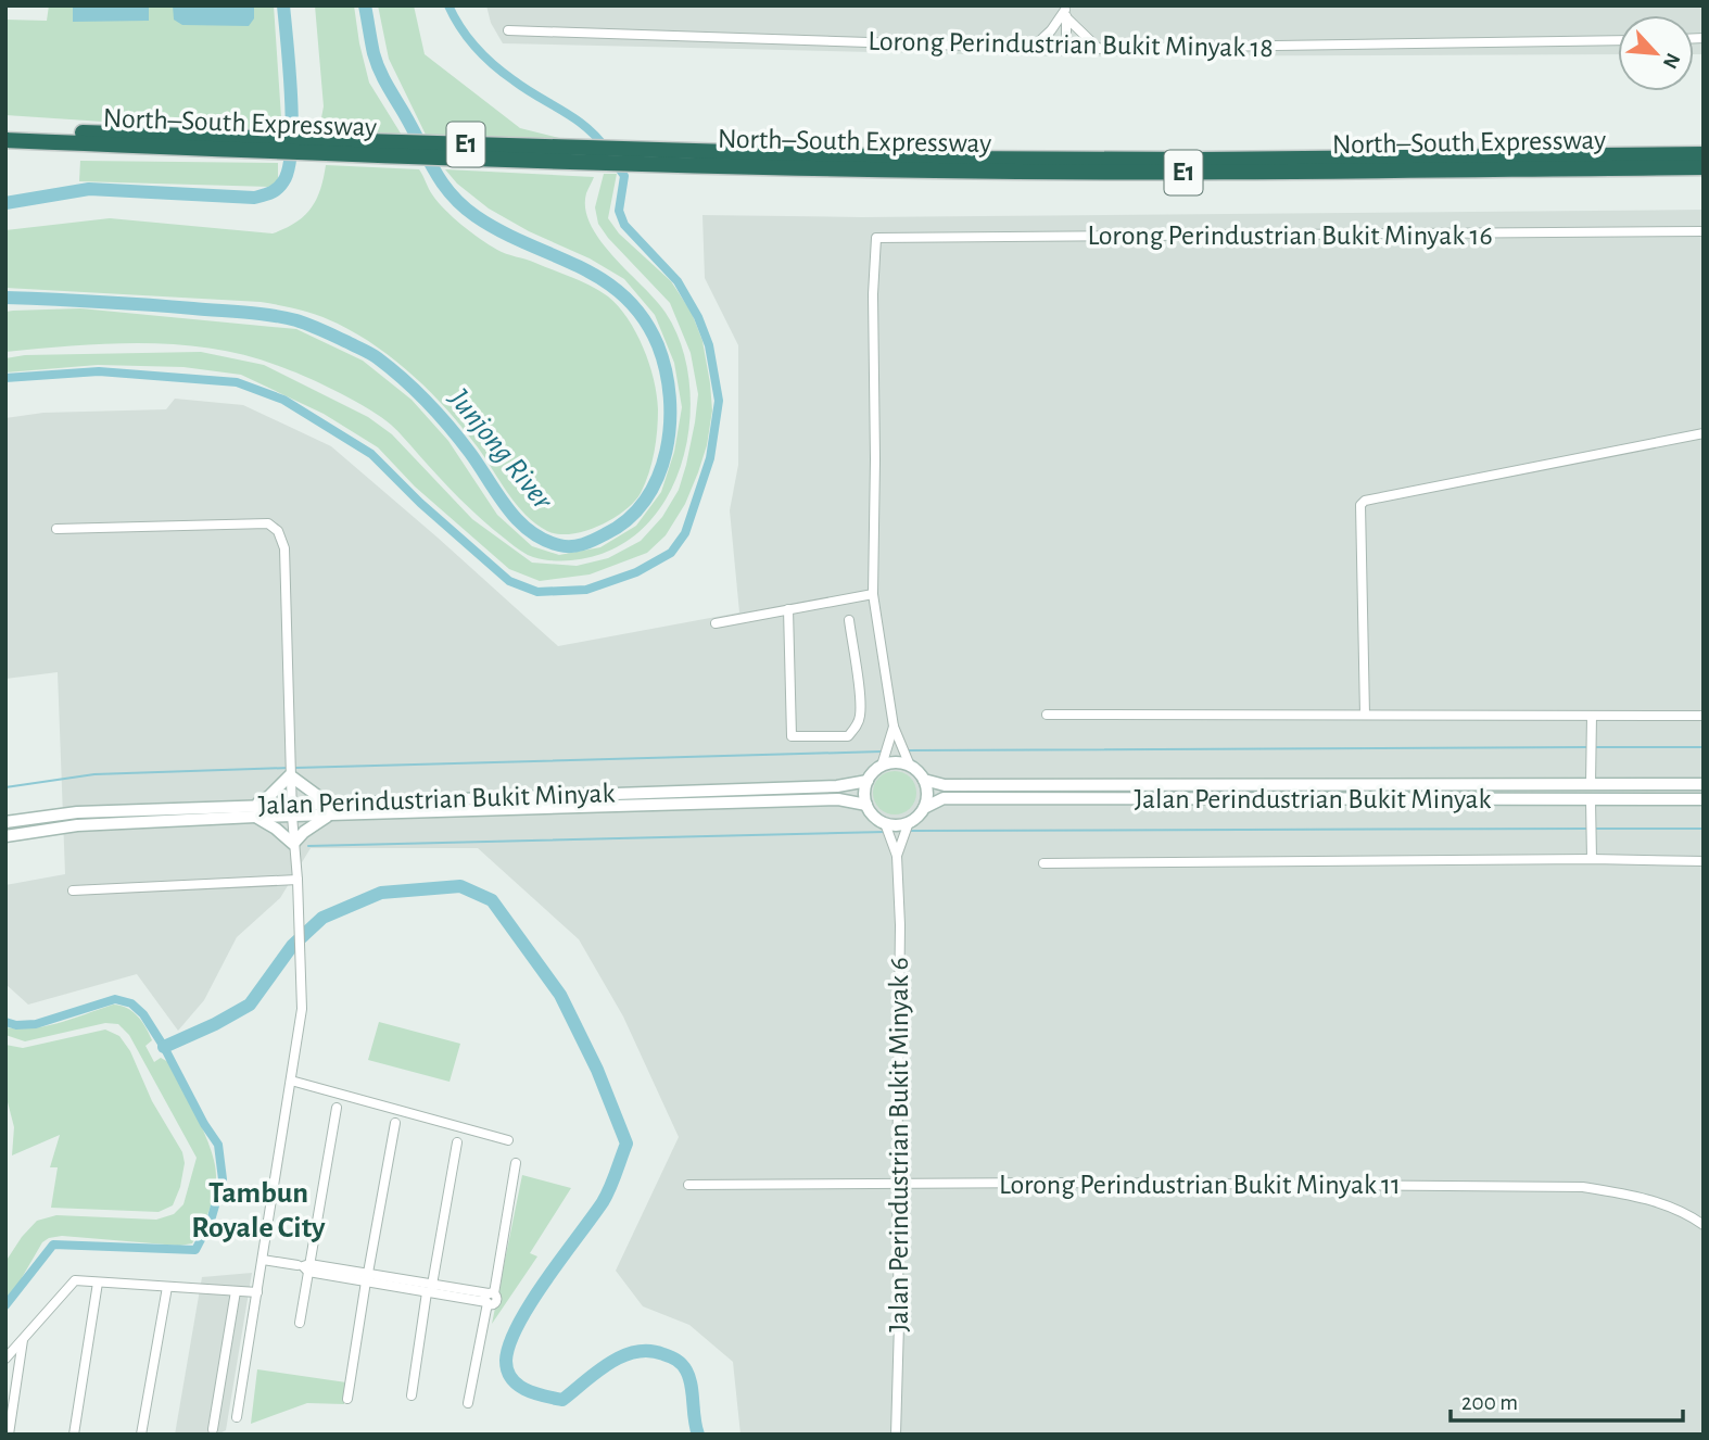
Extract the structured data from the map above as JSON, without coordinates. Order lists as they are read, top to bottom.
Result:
{
  "streets": {
    "highway": ["North–South Expressway", "E1"],
    "main road": ["Jalan Perindustrian Bukit Minyak"],
    "street": [
      "Lorong Perindustrian Bukit Minyak 18",
      "Lorong Perindustrian Bukit Minyak 16",
      "Jalan Perindustrian Bukit Minyak 6",
      "Lorong Perindustrian Bukit Minyak 11"
    ]
  },
  "crossings": [
    ["Jalan Perindustrian Bukit Minyak 6", "Lorong Perindustrian Bukit Minyak 11"]
  ],
  "districts": ["Tambun Royale City"],
  "water": ["Junjong River"],
  "scale_bar": "200 m",
  "north": "bottom right"
}
